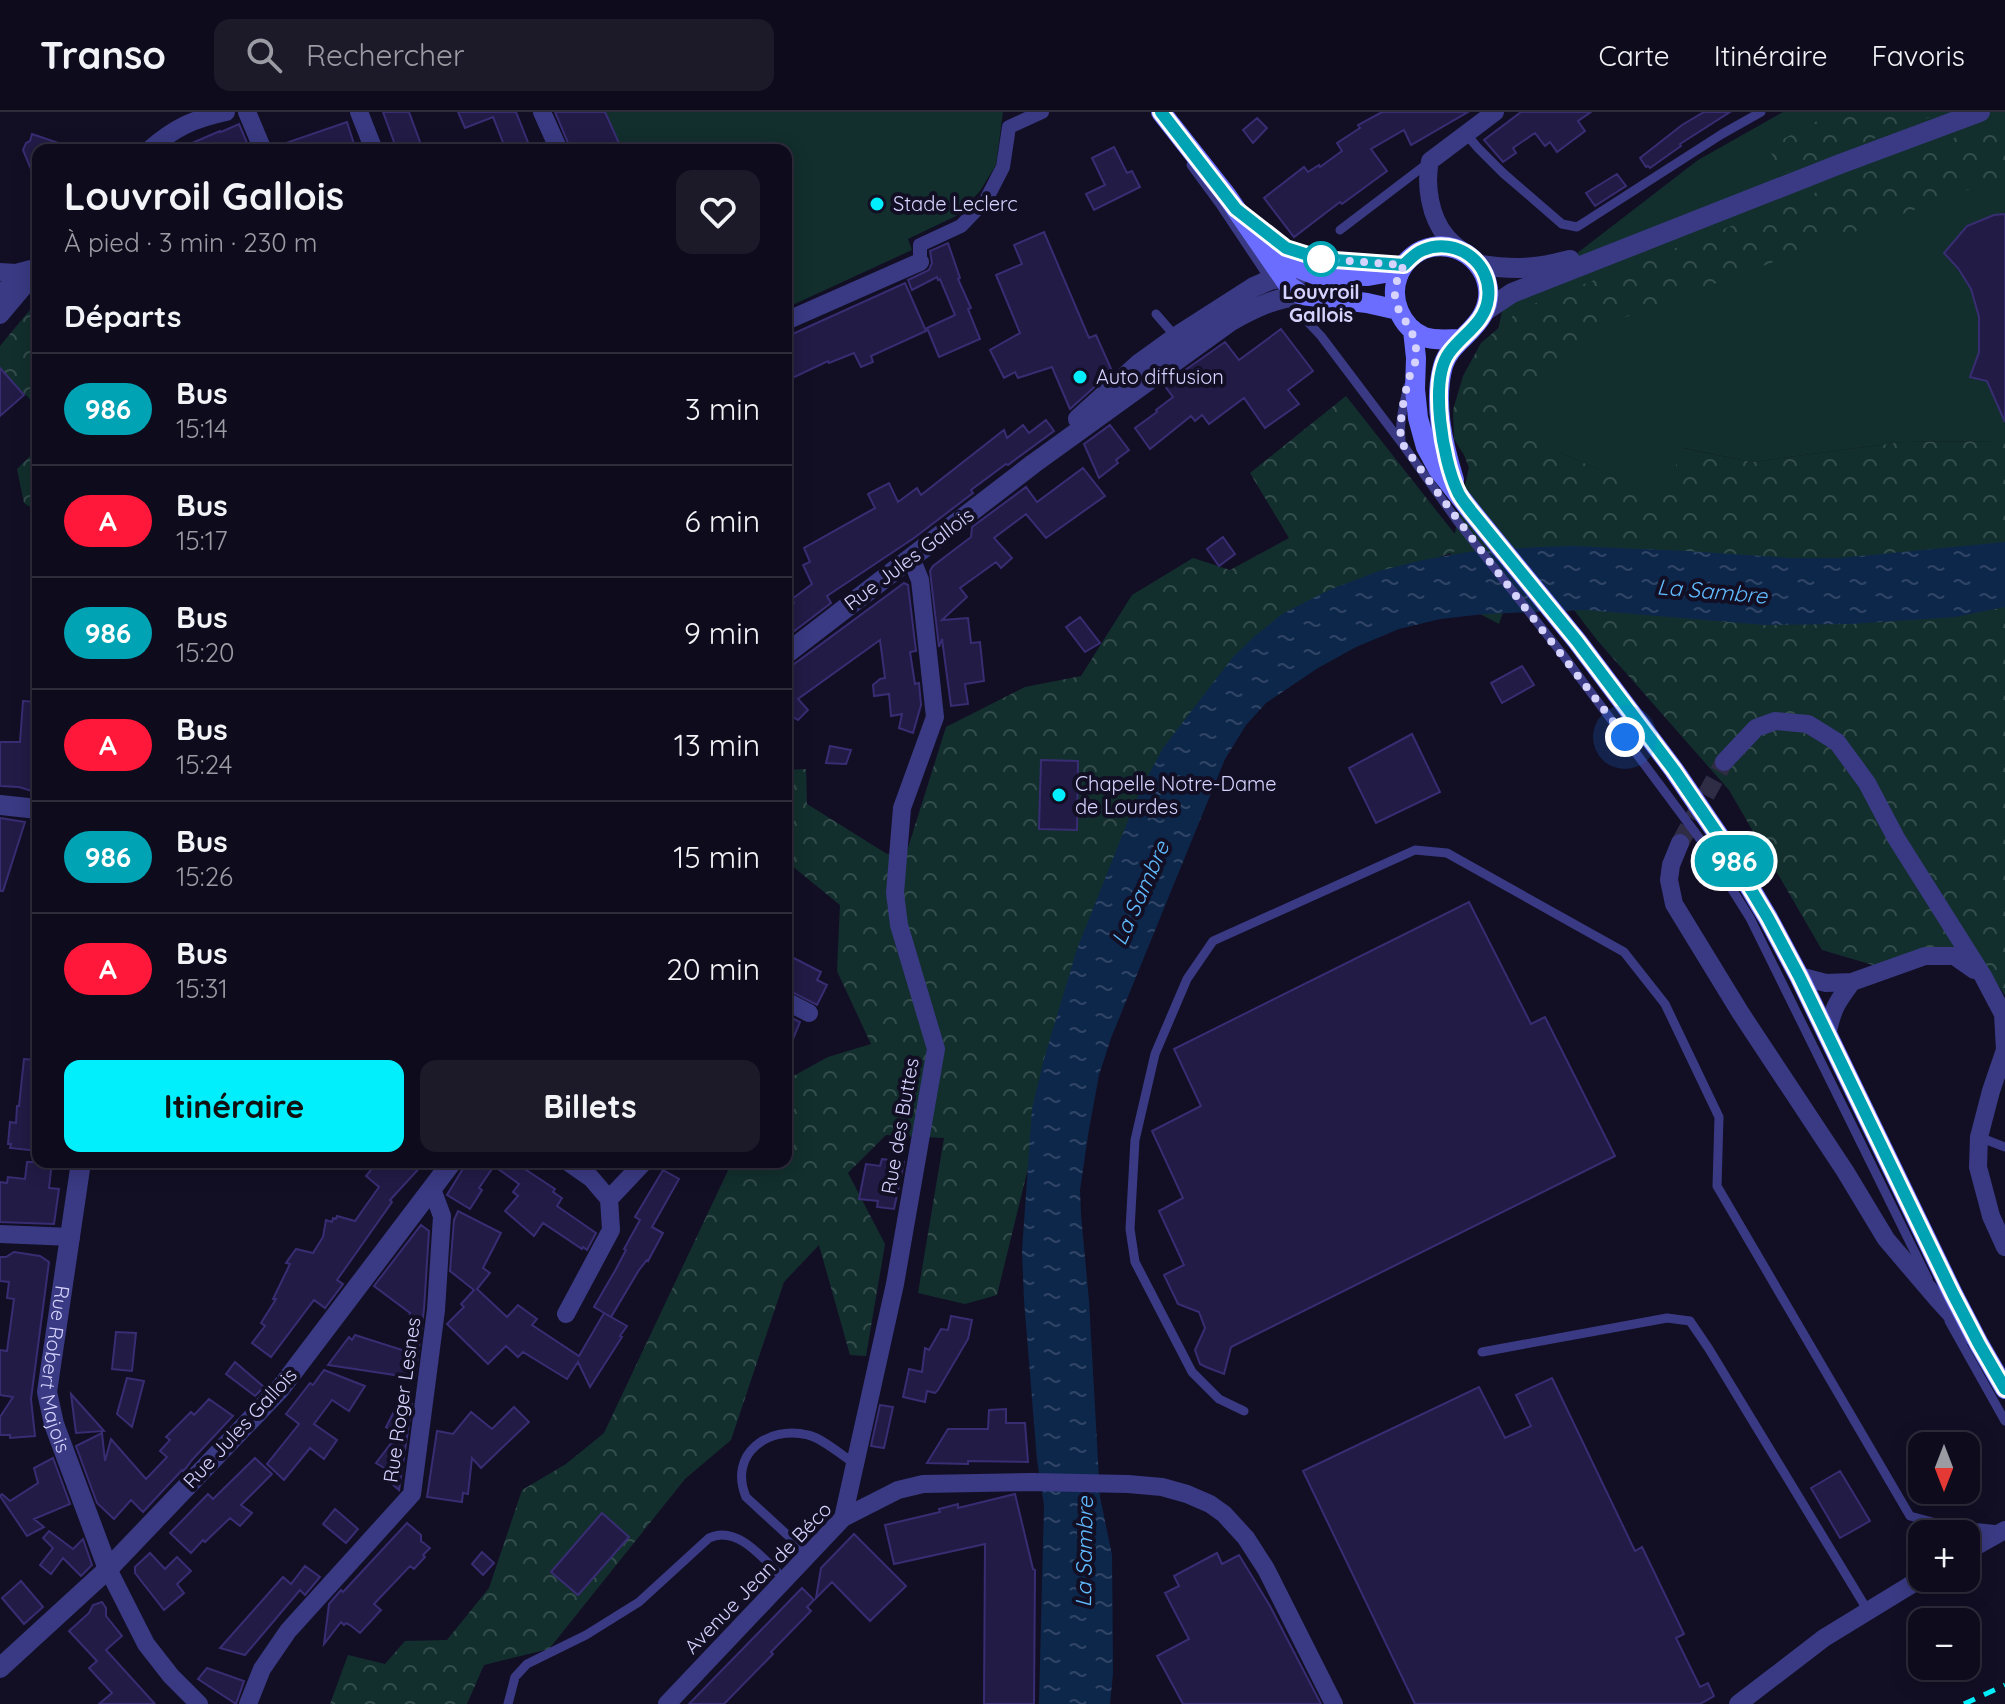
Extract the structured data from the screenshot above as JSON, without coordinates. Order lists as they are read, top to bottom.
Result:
{
  "streets": {
    "main road": ["Rue Jules Gallois"],
    "street": [
      "Rue des Buttes",
      "Rue Robert Majois",
      "Rue Roger Lesnes",
      "Avenue Jean de Béco"
    ]
  },
  "crossings": [
    ["Rue Jules Gallois", "Rue des Buttes"],
    ["Rue Jules Gallois", "Rue Robert Majois"],
    ["Rue Jules Gallois", "Rue Roger Lesnes"],
    ["Rue des Buttes", "Avenue Jean de Béco"]
  ],
  "water": ["La Sambre"],
  "places": [
    "Stade Leclerc",
    "Louvroil Gallois",
    "Auto diffusion",
    "Chapelle Notre-Dame de Lourdes"
  ],
  "lines": ["bus line 986"],
  "north": "bottom",
  "page": {
    "header": "Transo",
    "search": "Rechercher",
    "nav": ["Carte", "Itinéraire", "Favoris"],
    "on_map": "986",
    "heading": [
      ["Louvroil Gallois", "À pied · 3 min · 230 m"],
      "Départs"
    ],
    "list": [
      {
        "mark": "986",
        "name": "Bus",
        "note": "15:14",
        "value": "3 min"
      },
      {
        "mark": "A",
        "name": "Bus",
        "note": "15:17",
        "value": "6 min"
      },
      {
        "mark": "986",
        "name": "Bus",
        "note": "15:20",
        "value": "9 min"
      },
      {
        "mark": "A",
        "name": "Bus",
        "note": "15:24",
        "value": "13 min"
      },
      {
        "mark": "986",
        "name": "Bus",
        "note": "15:26",
        "value": "15 min"
      },
      {
        "mark": "A",
        "name": "Bus",
        "note": "15:31",
        "value": "20 min"
      }
    ],
    "buttons": ["Itinéraire", "Billets"],
    "map_buttons": ["+", "−"]
  }
}
